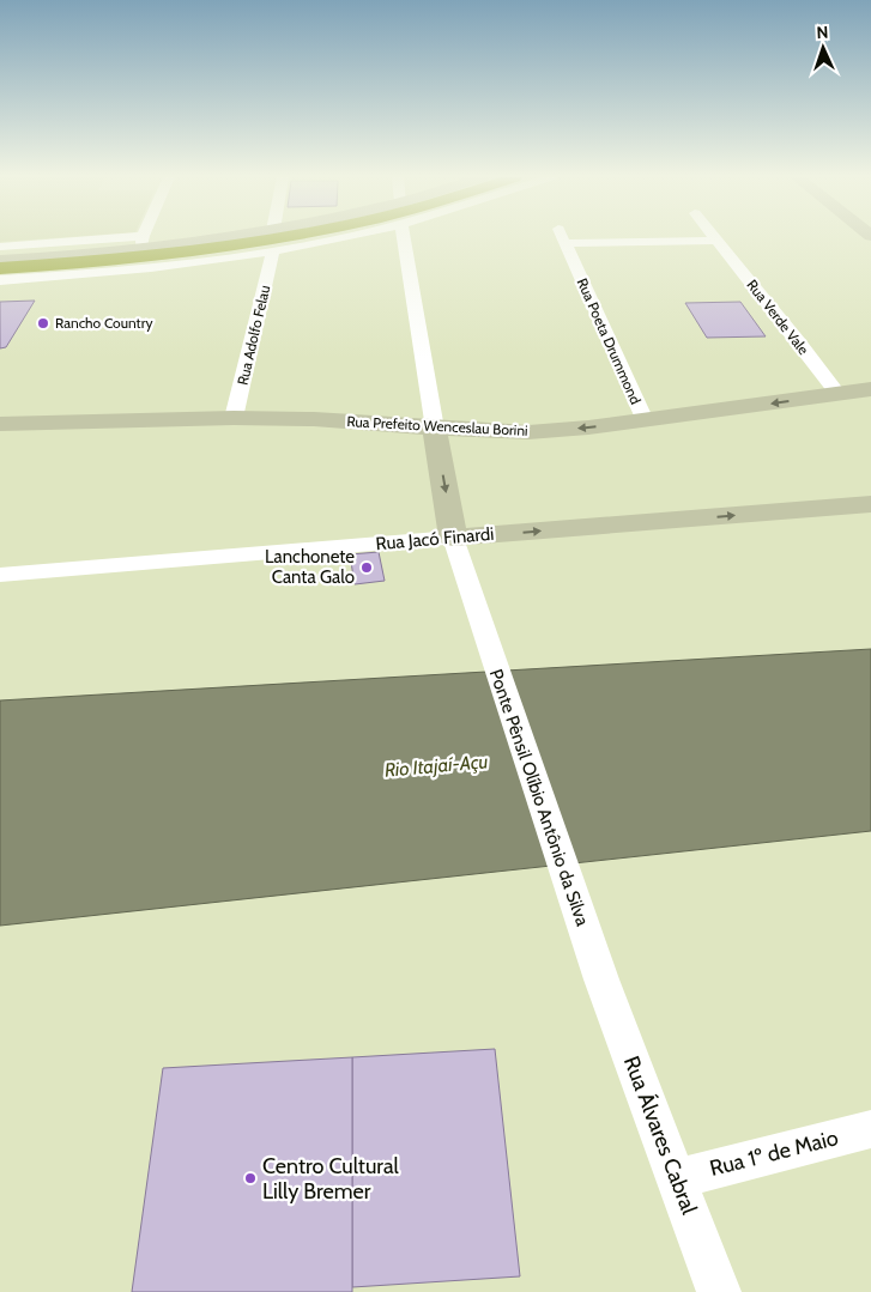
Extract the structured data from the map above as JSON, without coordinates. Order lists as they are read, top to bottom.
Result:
{
  "streets": {
    "street": [
      "Rua Verde Vale",
      "Rua Adolfo Felau",
      "Rua Poeta Drummond",
      "Rua Prefeito Wenceslau Borini",
      "Rua Jacó Finardi",
      "Ponte Pênsil Olíbio Antônio da Silva",
      "Rua Álvares Cabral",
      "Rua 1º de Maio"
    ]
  },
  "crossings": [
    ["Rua Verde Vale", "Rua Prefeito Wenceslau Borini"],
    ["Rua Adolfo Felau", "Rua Prefeito Wenceslau Borini"],
    ["Rua Poeta Drummond", "Rua Prefeito Wenceslau Borini"],
    ["Rua Jacó Finardi", "Ponte Pênsil Olíbio Antônio da Silva"],
    ["Ponte Pênsil Olíbio Antônio da Silva", "Rua Álvares Cabral"],
    ["Rua Álvares Cabral", "Rua 1º de Maio"]
  ],
  "water": ["Rio Itajaí-Açu"],
  "places": ["Rancho Country", "Lanchonete Canta Galo", "Centro Cultural Lilly Bremer"],
  "north": "top"
}
